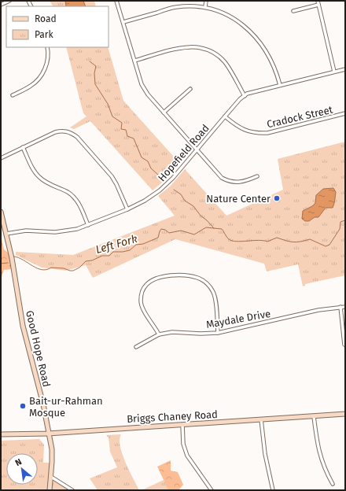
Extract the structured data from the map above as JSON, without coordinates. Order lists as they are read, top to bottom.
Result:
{
  "streets": {
    "main road": ["Good Hope Road", "Briggs Chaney Road"],
    "street": ["Cradock Street", "Hopefield Road", "Maydale Drive"]
  },
  "crossings": [
    ["Cradock Street", "Hopefield Road"],
    ["Hopefield Road", "Good Hope Road"],
    ["Good Hope Road", "Briggs Chaney Road"]
  ],
  "water": ["Left Fork"],
  "places": ["Nature Center", "Bait-ur-Rahman Mosque"],
  "legend": ["Road", "Park"],
  "north": "top left"
}
